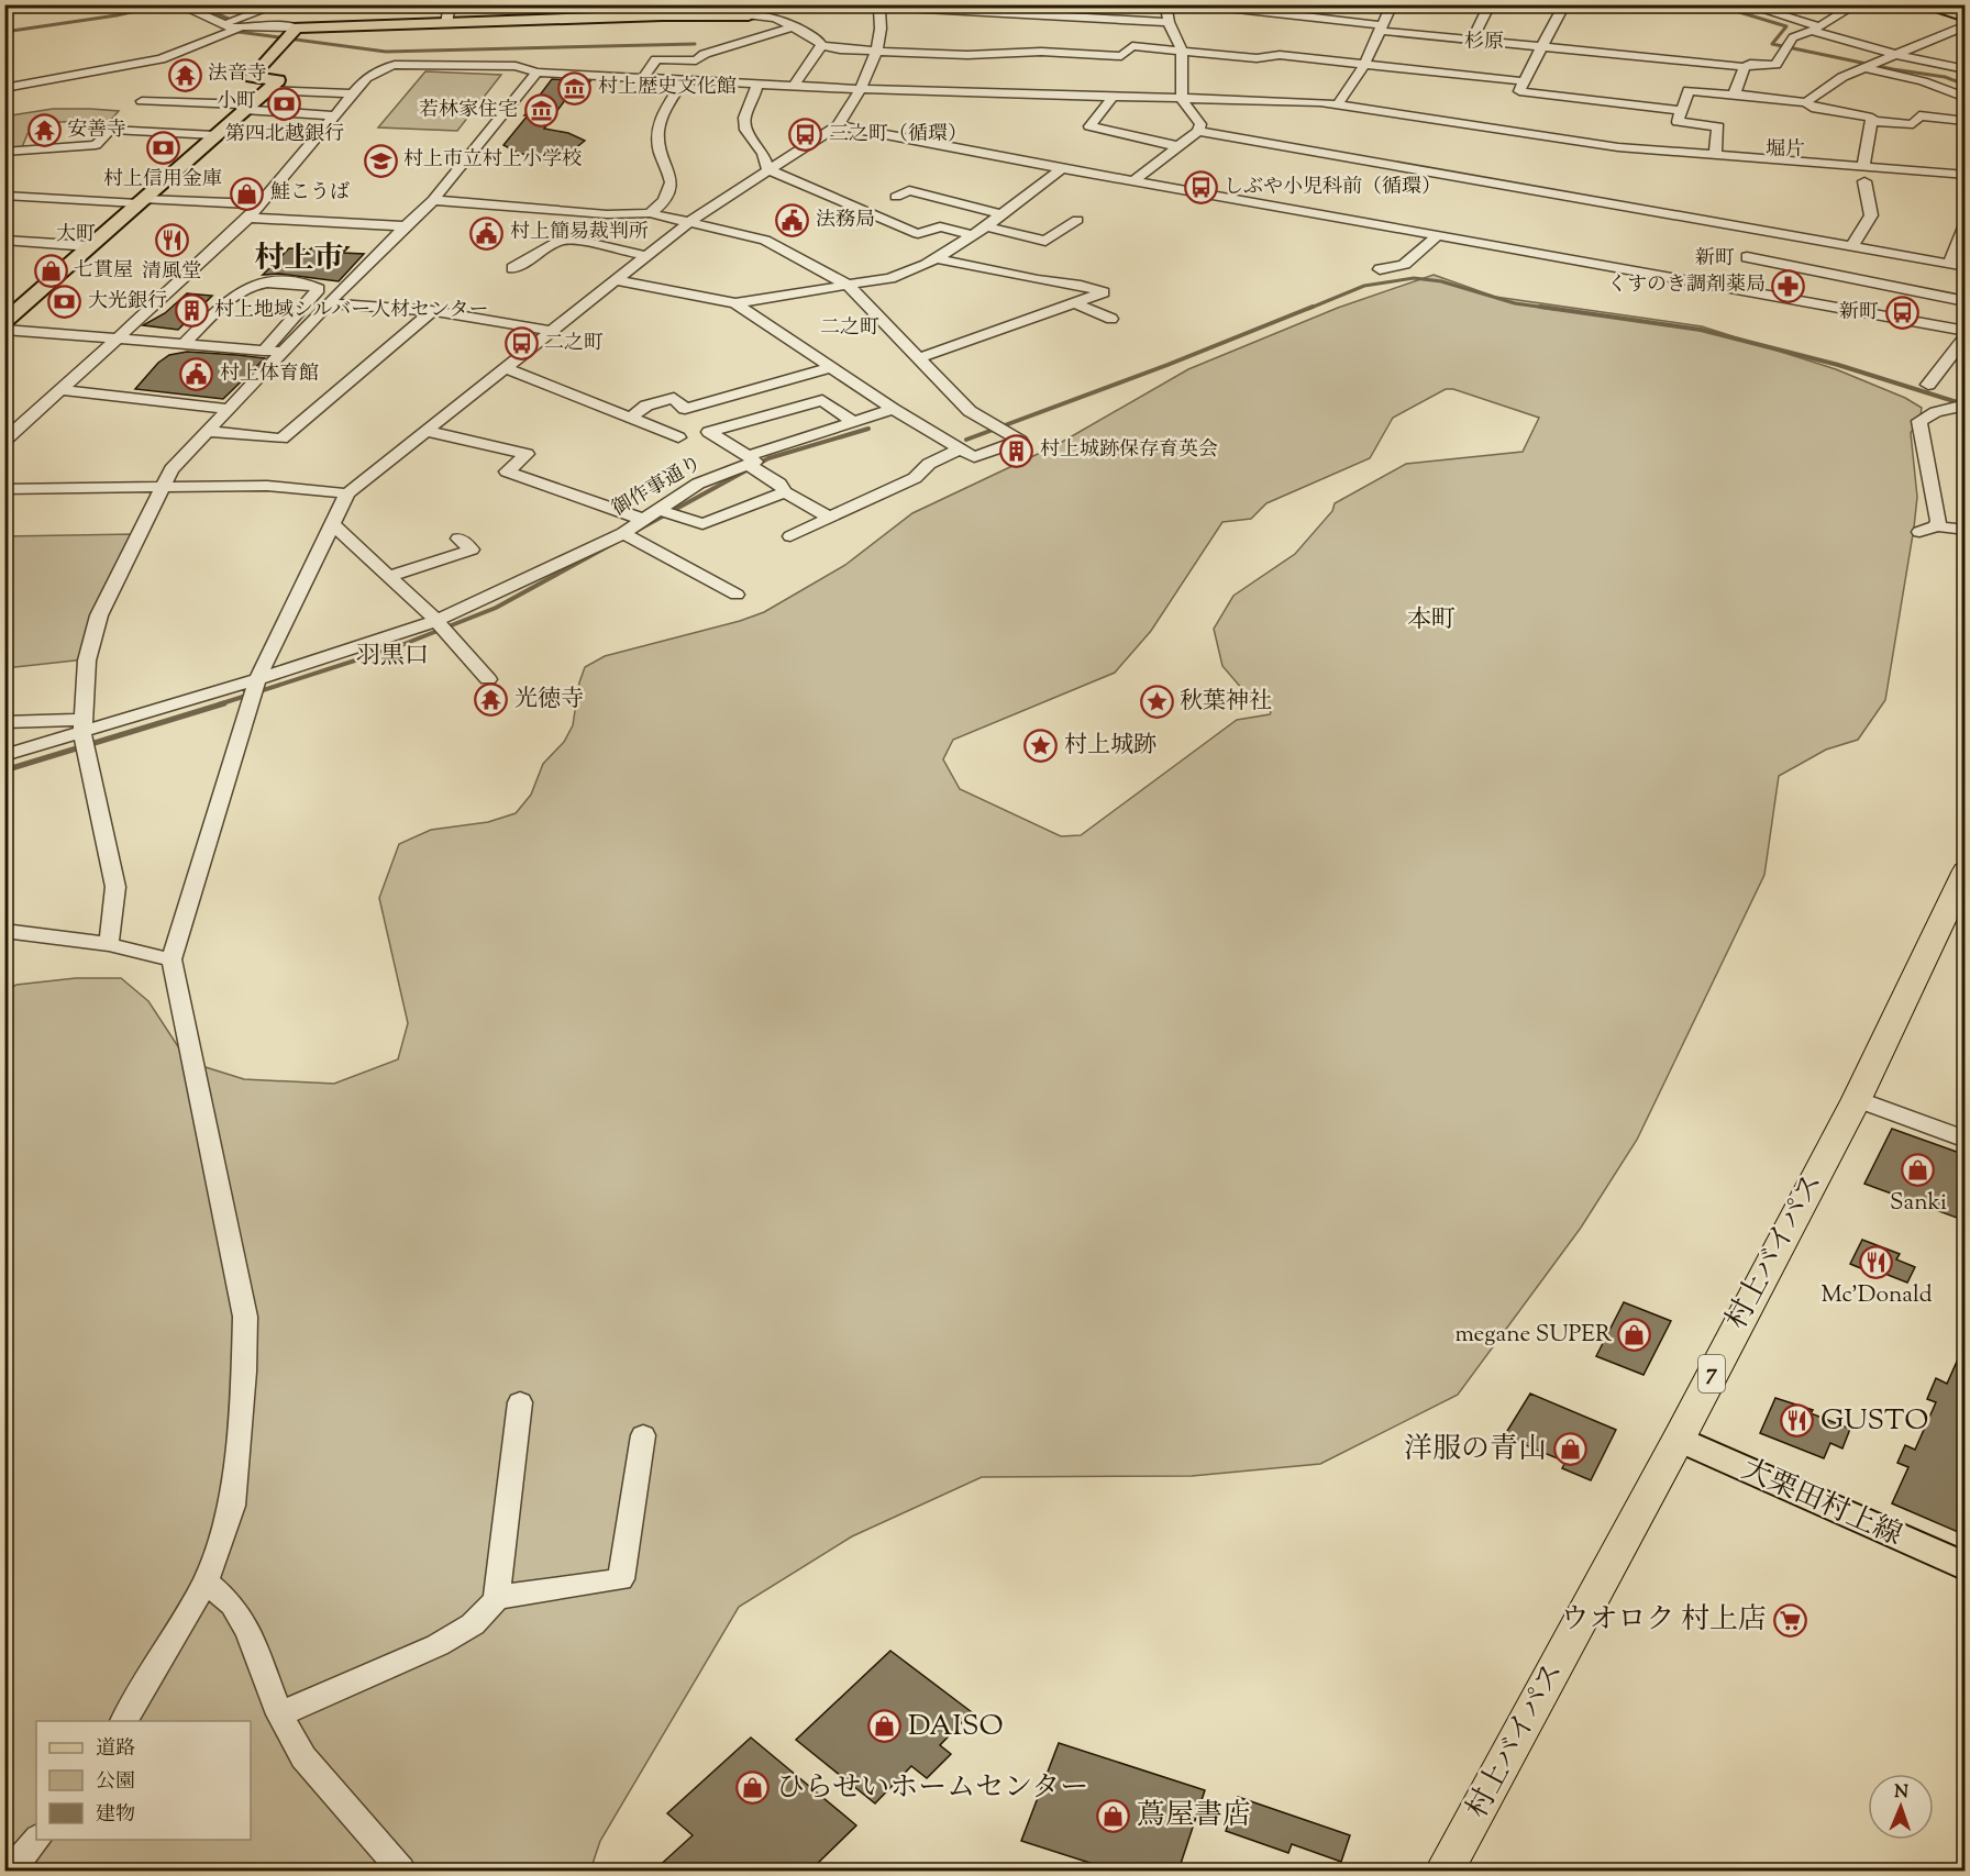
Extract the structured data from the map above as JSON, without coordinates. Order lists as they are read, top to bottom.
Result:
{
  "streets": {
    "highway": ["村上バイパス", "7"],
    "main road": ["大栗田村上線"],
    "street": ["御作事通り"]
  },
  "crossings": [
    ["村上バイパス", "大栗田村上線"]
  ],
  "districts": [
    "杉原",
    "小町",
    "堀片",
    "大町",
    "村上市",
    "新町",
    "二之町",
    "本町",
    "羽黒口"
  ],
  "places": {
    "temple": ["法音寺", "安善寺", "光徳寺"],
    "museum": ["村上歴史文化館", "若林家住宅"],
    "bank": ["第四北越銀行", "村上信用金庫", "大光銀行"],
    "bus stop": [
      "三之町（循環）",
      "しぶや小児科前（循環）",
      "新町",
      "二之町"
    ],
    "school or university": ["村上市立村上小学校"],
    "shop": [
      "鮭こうば",
      "七貫屋",
      "Sanki",
      "megane SUPER",
      "洋服の青山",
      "DAISO",
      "ひらせいホームセンター",
      "蔦屋書店"
    ],
    "public building": ["法務局", "村上簡易裁判所", "村上体育館"],
    "restaurant": ["清風堂", "Mc'Donald", "GUSTO"],
    "pharmacy": ["くすのき調剤薬局"],
    "building": ["村上地域シルバー人材センター", "村上城跡保存育英会"],
    "place": ["秋葉神社", "村上城跡"],
    "supermarket": ["ウオロク 村上店"]
  },
  "legend": ["道路", "公園", "建物"],
  "north": "top"
}
